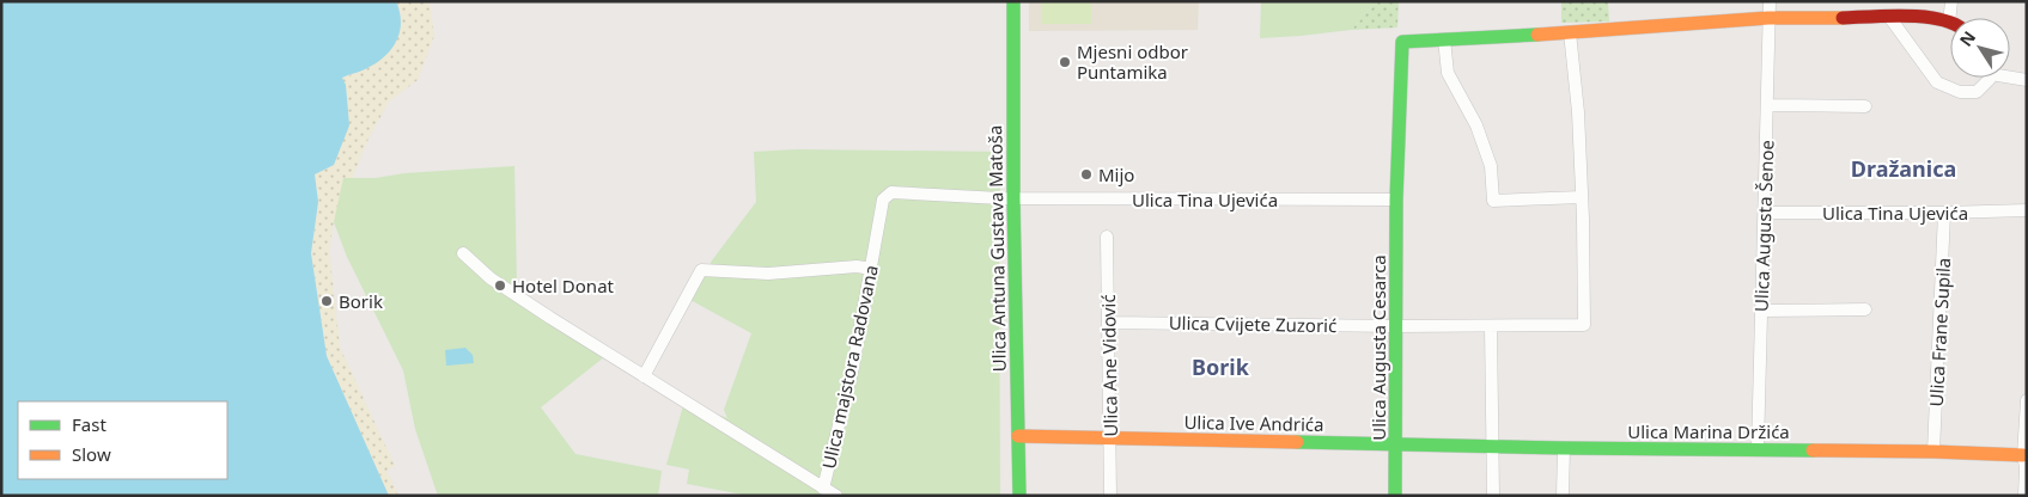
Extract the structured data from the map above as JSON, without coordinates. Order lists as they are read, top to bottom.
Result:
{
  "streets": {
    "street": [
      "Ulica Tina Ujevića",
      "Ulica Augusta Šenoe",
      "Ulica Antuna Gustava Matoša",
      "Ulica Cvijete Zuzorić",
      "Ulica Frane Supila",
      "Ulica Augusta Cesarca",
      "Ulica Ane Vidović",
      "Ulica majstora Radovana",
      "Ulica Ive Andrića",
      "Ulica Marina Držića"
    ]
  },
  "crossings": [
    ["Ulica Tina Ujevića", "Ulica Augusta Šenoe"],
    ["Ulica Tina Ujevića", "Ulica Antuna Gustava Matoša"],
    ["Ulica Tina Ujevića", "Ulica Frane Supila"],
    ["Ulica Tina Ujevića", "Ulica Augusta Cesarca"],
    ["Ulica Tina Ujevića", "Ulica majstora Radovana"],
    ["Ulica Augusta Šenoe", "Ulica Marina Držića"],
    ["Ulica Antuna Gustava Matoša", "Ulica majstora Radovana"],
    ["Ulica Antuna Gustava Matoša", "Ulica Ive Andrića"],
    ["Ulica Cvijete Zuzorić", "Ulica Augusta Cesarca"],
    ["Ulica Cvijete Zuzorić", "Ulica Ane Vidović"],
    ["Ulica Frane Supila", "Ulica Marina Držića"],
    ["Ulica Augusta Cesarca", "Ulica Ive Andrića"],
    ["Ulica Augusta Cesarca", "Ulica Marina Držića"],
    ["Ulica Ane Vidović", "Ulica Ive Andrića"],
    ["Ulica Ive Andrića", "Ulica Marina Držića"]
  ],
  "districts": ["Dražanica", "Borik"],
  "places": [
    "Mjesni odbor Puntamika",
    "Mijo",
    "Hotel Donat",
    "Borik"
  ],
  "legend": ["Fast", "Slow"],
  "north": "top left"
}
